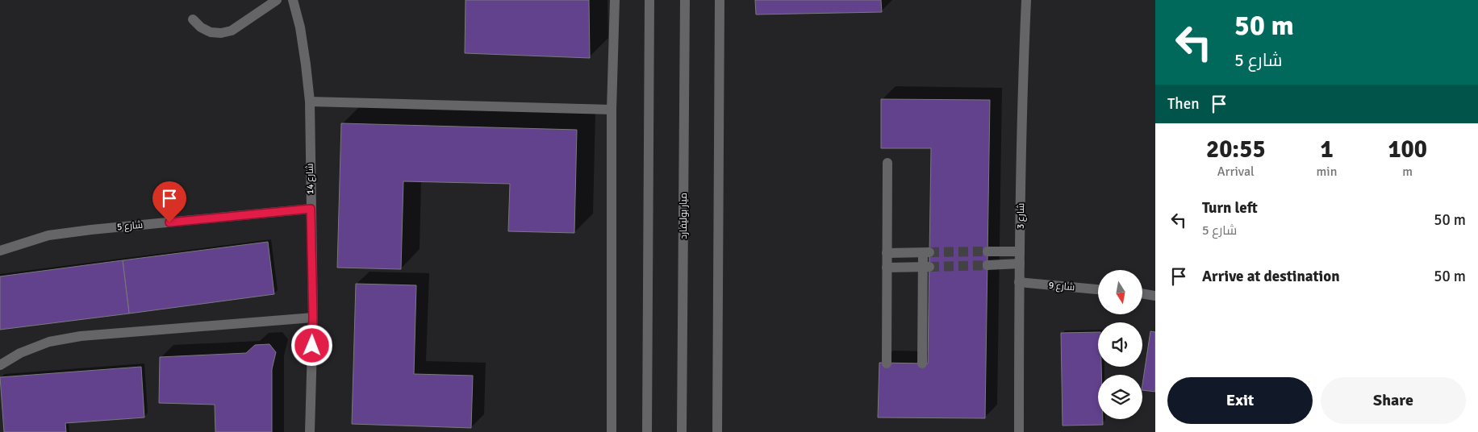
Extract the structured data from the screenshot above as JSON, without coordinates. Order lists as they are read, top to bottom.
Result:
{
  "streets": {
    "street": [
      "شارع 14",
      "ميار بوليفارد",
      "شارع 3",
      "شارع 5",
      "شارع 9"
    ]
  },
  "crossings": [
    ["شارع 14", "شارع 5"],
    ["شارع 3", "شارع 9"]
  ],
  "north": "bottom",
  "page": {
    "turn": ["50 m", "شارع 5"],
    "then": "Then",
    "eta": [
      "20:55",
      "Arrival",
      "1",
      "min",
      "100",
      "m"
    ],
    "list": [
      {
        "name": "Turn left",
        "note": "شارع 5",
        "value": "50 m"
      },
      {
        "name": "Arrive at destination",
        "value": "50 m"
      }
    ],
    "buttons": ["Exit", "Share"]
  }
}
